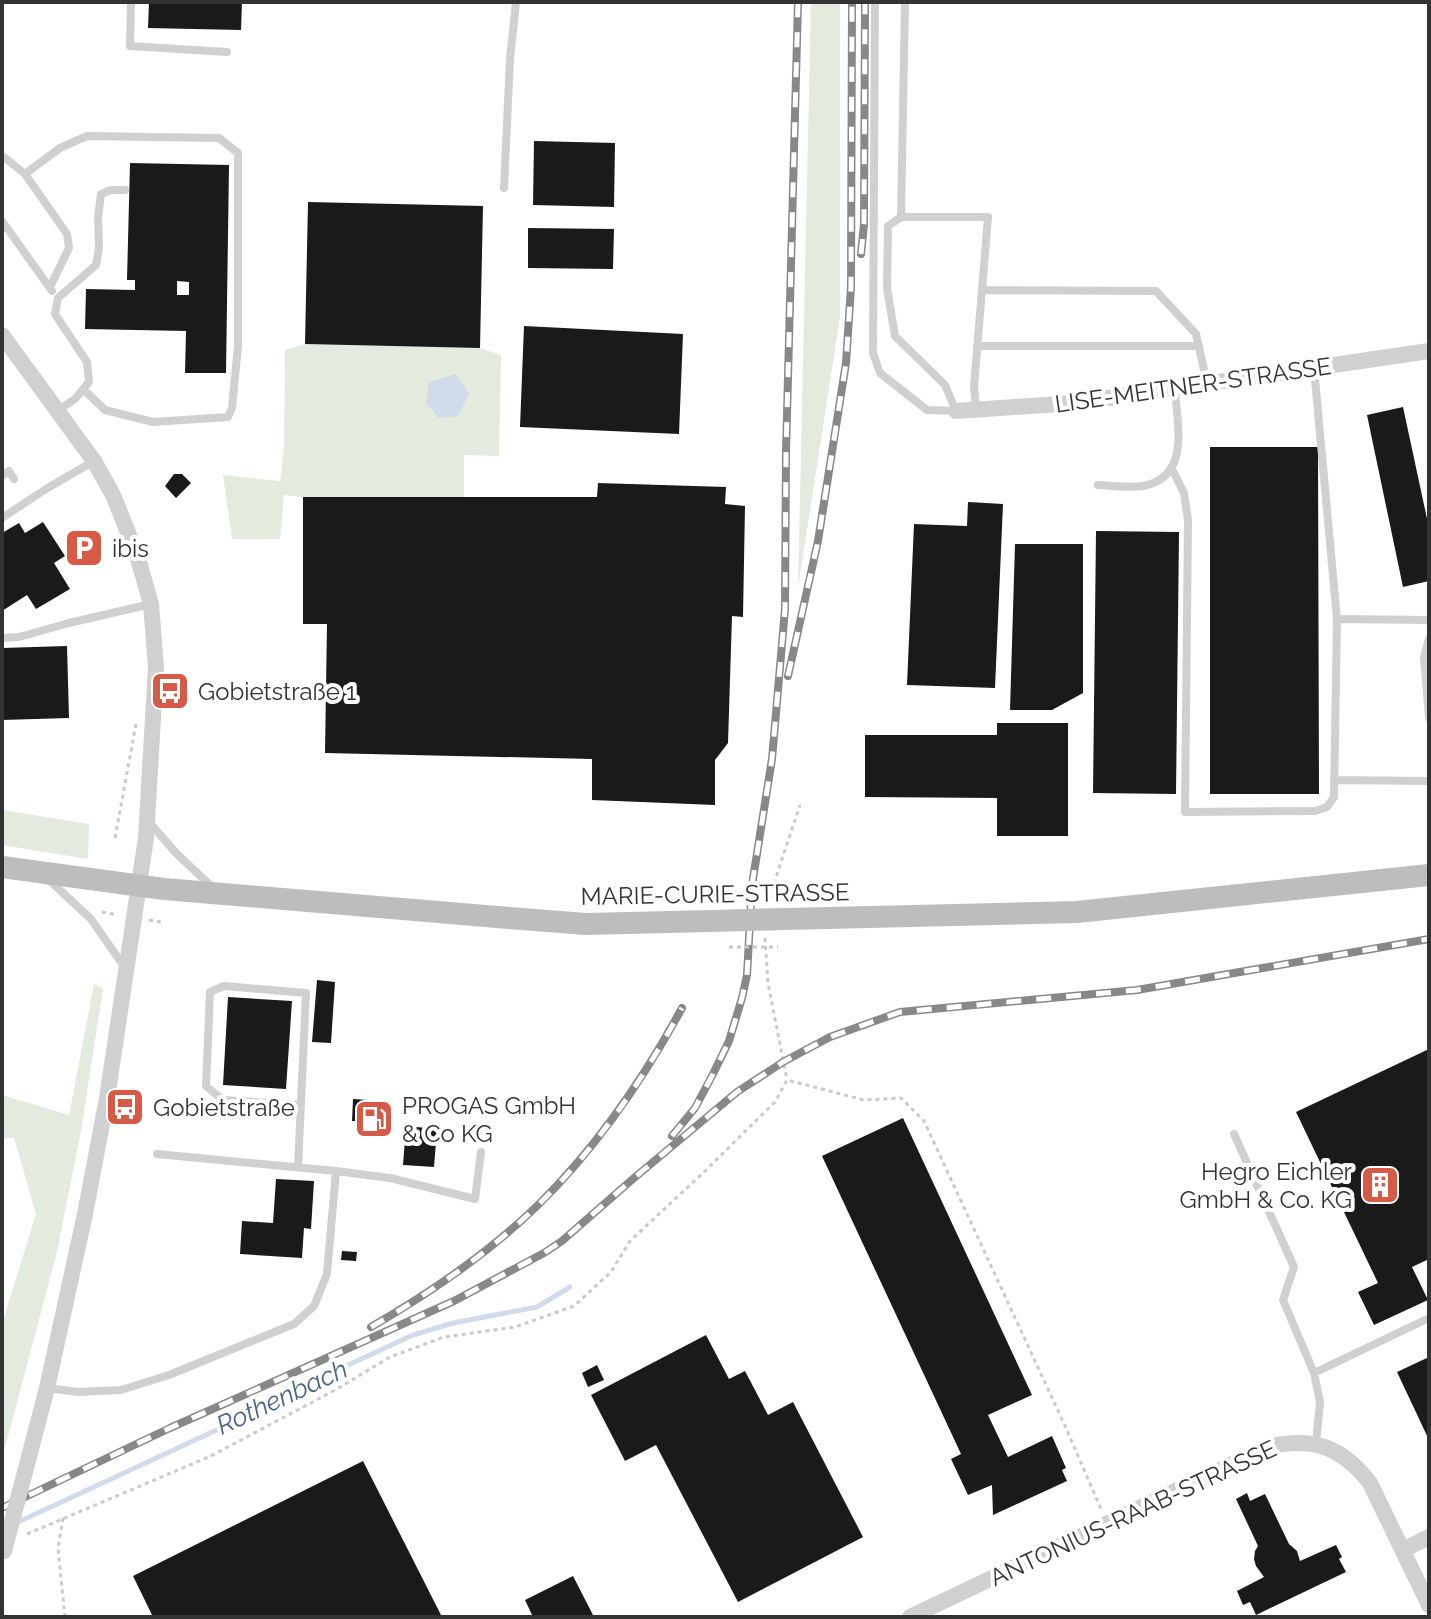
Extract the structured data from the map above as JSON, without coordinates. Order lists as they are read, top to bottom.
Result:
{
  "streets": {
    "main road": ["MARIE-CURIE-STRASSE"],
    "street": ["LISE-MEITNER-STRASSE", "ANTONIUS-RAAB-STRASSE"]
  },
  "water": ["Rothenbach"],
  "places": {
    "parking": ["ibis"],
    "bus stop": ["Gobietstraße 1", "Gobietstraße"],
    "fuel station": ["PROGAS GmbH & Co KG"],
    "building": ["Hegro Eichler GmbH & Co. KG"]
  }
}
